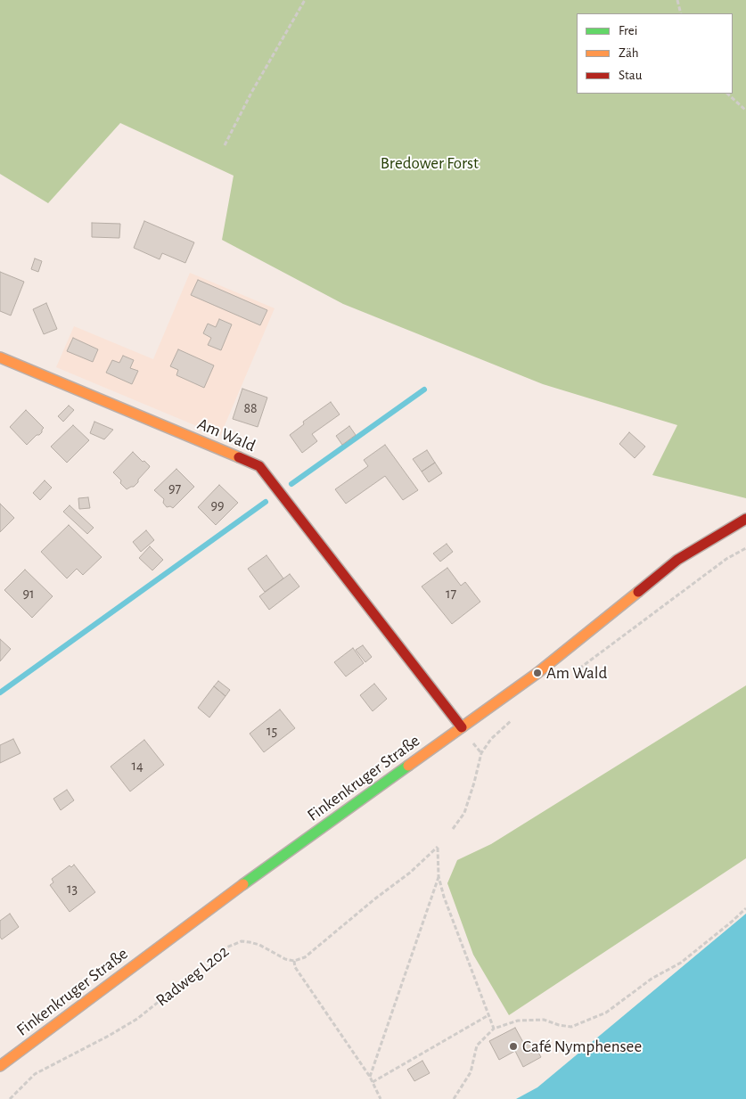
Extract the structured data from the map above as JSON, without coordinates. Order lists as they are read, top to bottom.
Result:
{
  "streets": {
    "main road": ["Am Wald", "Finkenkruger Straße"],
    "path": ["Radweg L202"]
  },
  "crossings": [
    ["Am Wald", "Finkenkruger Straße"]
  ],
  "parks": ["Bredower Forst"],
  "places": ["Am Wald", "Café Nymphensee"],
  "house_numbers": [
    "88",
    "97",
    "99",
    "91",
    "17",
    "15",
    "14",
    "13"
  ],
  "legend": ["Frei", "Zäh", "Stau"]
}
